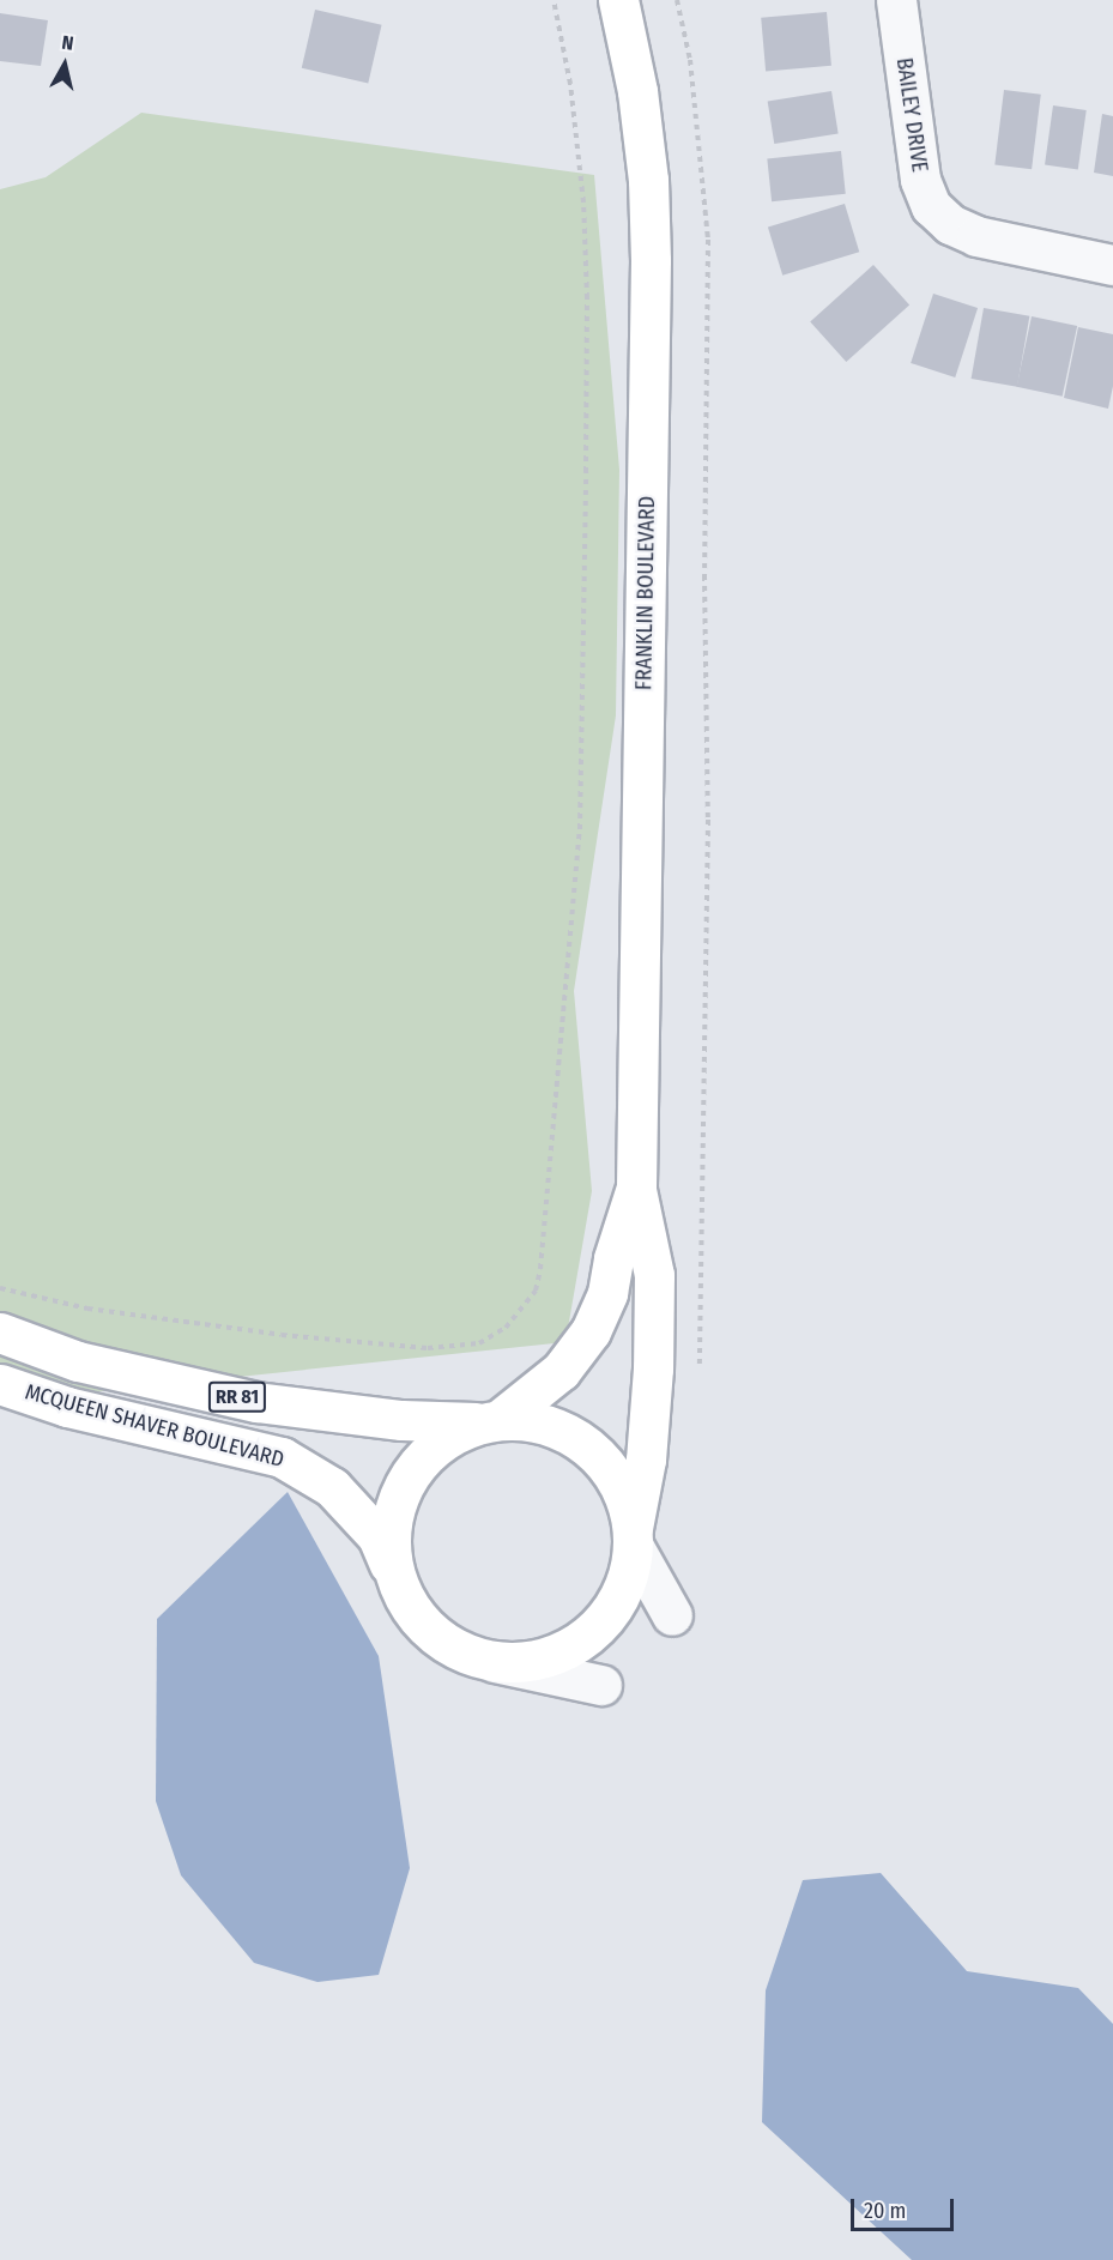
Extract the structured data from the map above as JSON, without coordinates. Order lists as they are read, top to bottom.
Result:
{
  "streets": {
    "main road": ["FRANKLIN BOULEVARD", "RR 81", "MCQUEEN SHAVER BOULEVARD"],
    "street": ["BAILEY DRIVE"]
  },
  "crossings": [
    ["FRANKLIN BOULEVARD", "MCQUEEN SHAVER BOULEVARD"]
  ],
  "scale_bar": "20 m",
  "north": "top"
}
